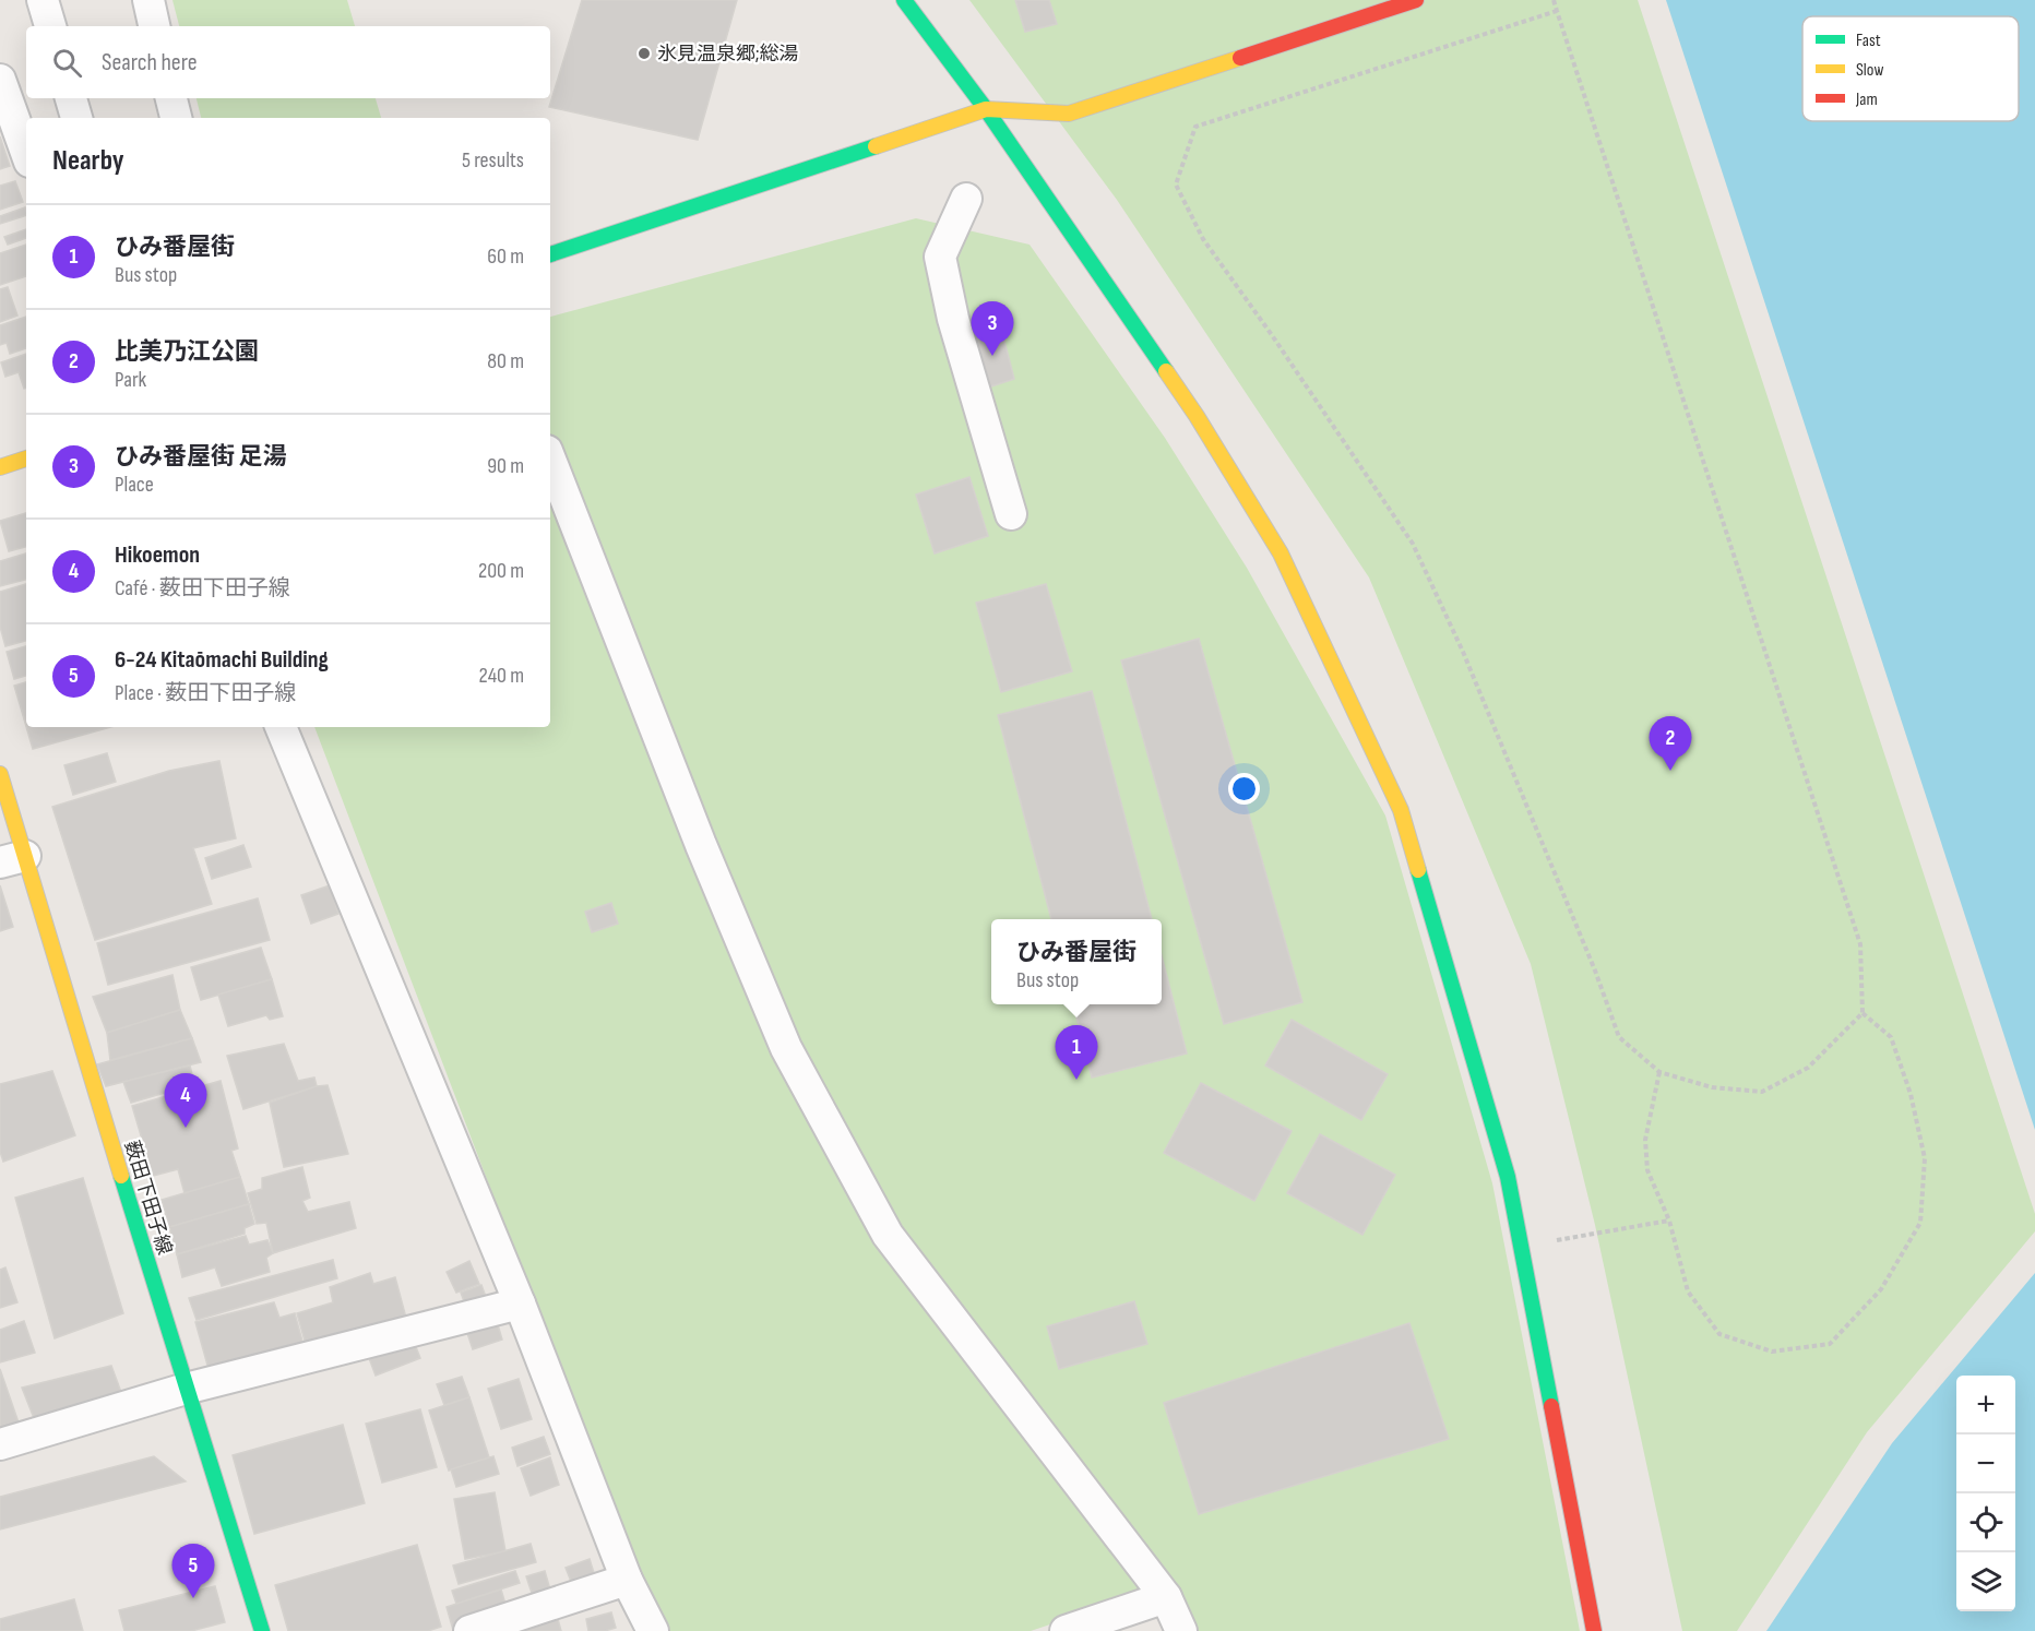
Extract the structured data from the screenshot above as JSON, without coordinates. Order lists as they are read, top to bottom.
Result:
{
  "streets": {
    "street": ["薮田下田子線"]
  },
  "places": ["氷見温泉郷;総湯"],
  "legend": ["Fast", "Slow", "Jam"],
  "page": {
    "search": "Search here",
    "heading": ["Nearby", "5 results"],
    "list": [
      {
        "mark": "1",
        "name": "ひみ番屋街",
        "note": "Bus stop",
        "value": "60 m"
      },
      {
        "mark": "2",
        "name": "比美乃江公園",
        "note": "Park",
        "value": "80 m"
      },
      {
        "mark": "3",
        "name": "ひみ番屋街 足湯",
        "note": "Place",
        "value": "90 m"
      },
      {
        "mark": "4",
        "name": "Hikoemon",
        "note": "Café · 薮田下田子線",
        "value": "200 m"
      },
      {
        "mark": "5",
        "name": "6-24 Kitaōmachi Building",
        "note": "Place · 薮田下田子線",
        "value": "240 m"
      }
    ],
    "pins": [
      "3",
      "2",
      "1",
      "4",
      "5"
    ],
    "popup": ["ひみ番屋街", "Bus stop"],
    "map_buttons": ["+", "−"]
  }
}
